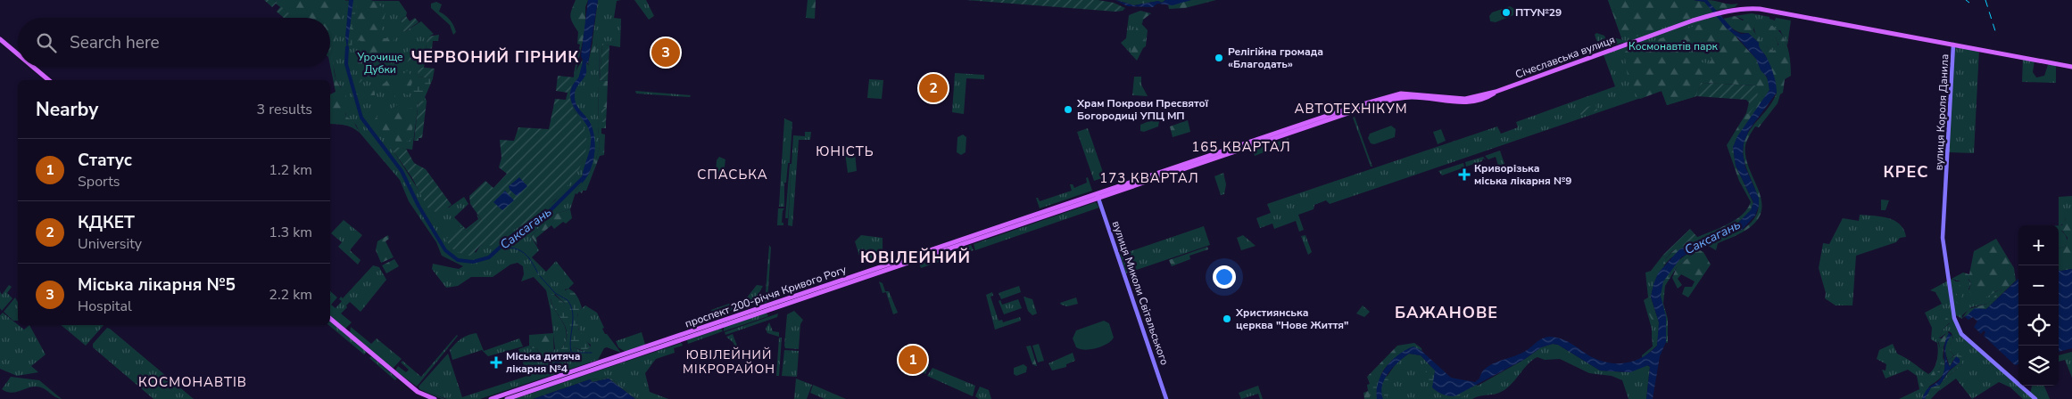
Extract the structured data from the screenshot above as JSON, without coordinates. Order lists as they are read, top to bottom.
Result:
{
  "streets": {
    "main road": [
      "Січеславська вулиця",
      "вулиця Короля Данила",
      "вулиця Миколи Світальського",
      "проспект 200-річчя Кривого Рогу"
    ]
  },
  "crossings": [
    ["Січеславська вулиця", "вулиця Короля Данила"],
    ["Січеславська вулиця", "проспект 200-річчя Кривого Рогу"],
    ["вулиця Миколи Світальського", "проспект 200-річчя Кривого Рогу"]
  ],
  "districts": [
    "ЧЕРВОНИЙ ГІРНИК",
    "АВТОТЕХНІКУМ",
    "165 КВАРТАЛ",
    "ЮНІСТЬ",
    "КРЕС",
    "СПАСЬКА",
    "173 КВАРТАЛ",
    "ЮВІЛЕЙНИЙ",
    "БАЖАНОВЕ",
    "ЮВІЛЕЙНИЙ МІКРОРАЙОН",
    "КОСМОНАВТІВ"
  ],
  "water": ["Саксагань"],
  "parks": ["Космонавтів парк", "Урочище Дубки"],
  "places": {
    "other": [
      "ПТУ№29",
      "Релігійна громада «Благодать»",
      "Храм Покрови Пресвятої Богородиці УПЦ МП",
      "Християнська церква \"Нове Життя\""
    ],
    "health": ["Криворізька міська лікарня №9", "Міська дитяча лікарня №4"]
  },
  "page": {
    "search": "Search here",
    "pins": ["3", "2", "1"],
    "heading": ["Nearby", "3 results"],
    "list": [
      {
        "mark": "1",
        "name": "Статус",
        "note": "Sports",
        "value": "1.2 km"
      },
      {
        "mark": "2",
        "name": "КДКЕТ",
        "note": "University",
        "value": "1.3 km"
      },
      {
        "mark": "3",
        "name": "Міська лікарня №5",
        "note": "Hospital",
        "value": "2.2 km"
      }
    ],
    "map_buttons": ["+", "−"]
  }
}
